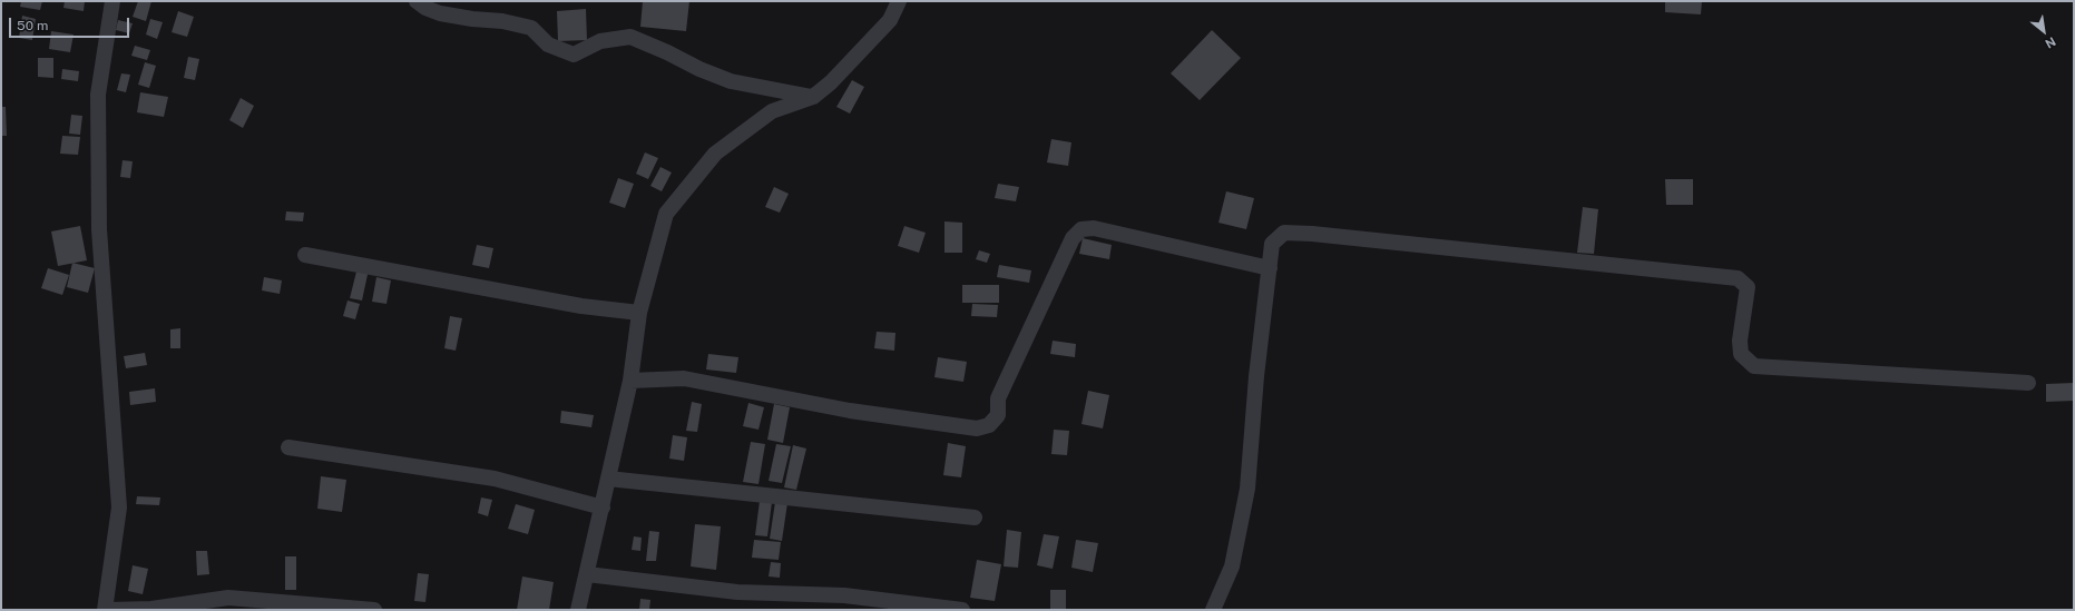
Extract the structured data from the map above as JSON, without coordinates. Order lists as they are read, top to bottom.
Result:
{
  "scale_bar": "50 m",
  "north": "bottom right"
}
